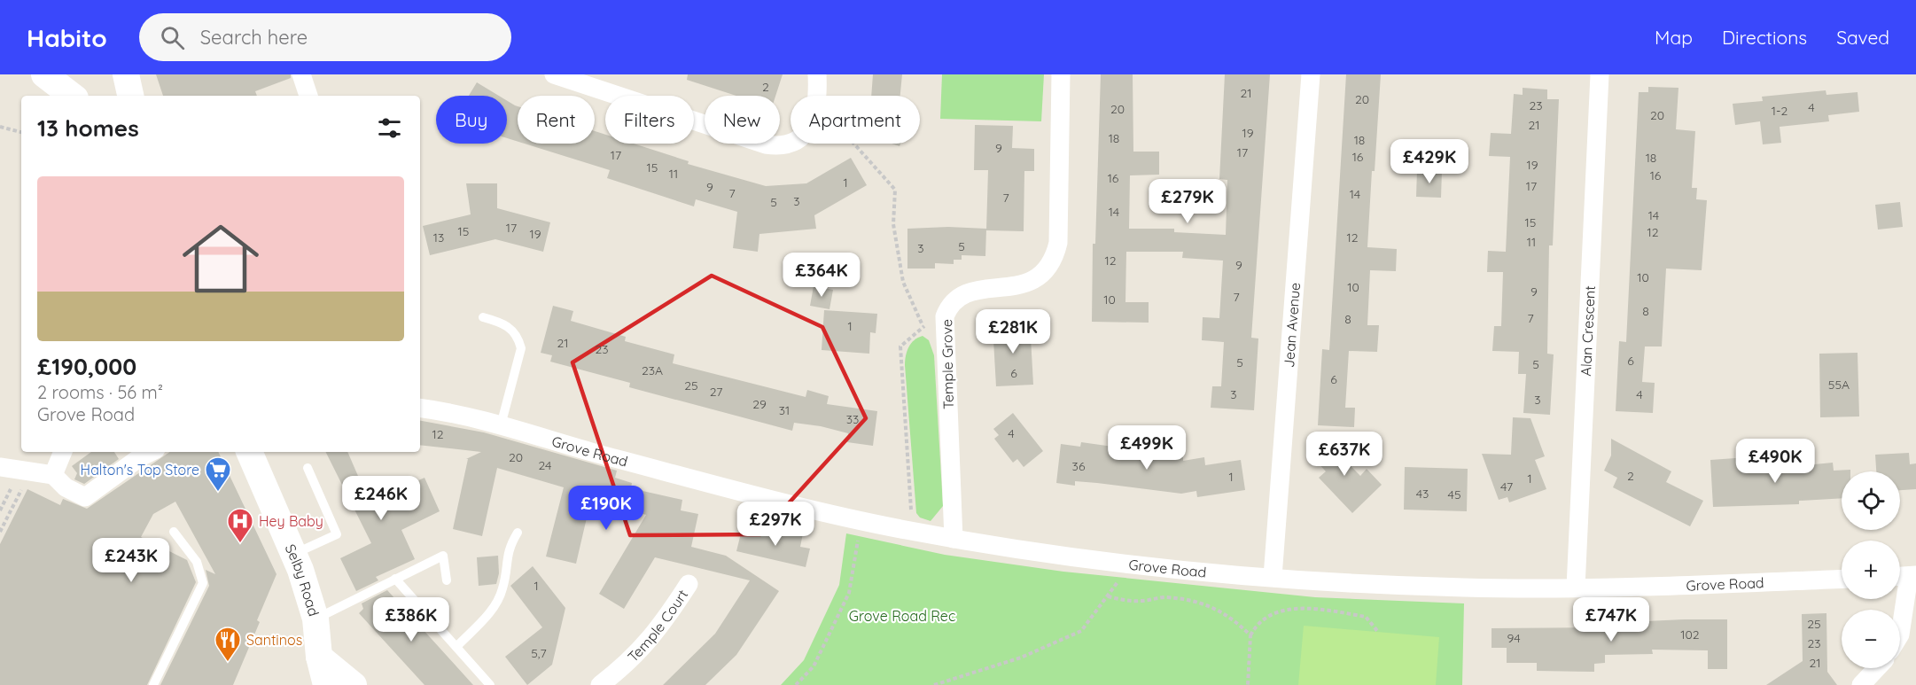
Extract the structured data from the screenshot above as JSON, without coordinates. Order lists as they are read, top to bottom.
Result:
{
  "streets": {
    "main road": ["Selby Road"],
    "street": [
      "Jean Avenue",
      "Alan Crescent",
      "Temple Grove",
      "Grove Road",
      "Temple Court"
    ]
  },
  "crossings": [
    ["Jean Avenue", "Grove Road"],
    ["Alan Crescent", "Grove Road"],
    ["Temple Grove", "Grove Road"]
  ],
  "parks": ["Grove Road Rec"],
  "places": {
    "supermarket": ["Halton's Top Store"],
    "hospital": ["Hey Baby"],
    "restaurant": ["Santinos"]
  },
  "house_numbers": [
    "2",
    "21",
    "20",
    "23",
    "4",
    "20",
    "1-2",
    "20",
    "21",
    "19",
    "18",
    "18",
    "9",
    "17",
    "17",
    "16",
    "18",
    "19",
    "15",
    "11",
    "16",
    "16",
    "1",
    "17",
    "9",
    "7",
    "14",
    "7",
    "3",
    "5",
    "14",
    "14",
    "15",
    "17",
    "15",
    "12",
    "19",
    "13",
    "12",
    "11",
    "5",
    "3",
    "12",
    "9",
    "10",
    "10",
    "9",
    "7",
    "10",
    "8",
    "7",
    "8",
    "1",
    "21",
    "23",
    "6",
    "5",
    "5",
    "23A",
    "6",
    "6",
    "55A",
    "25",
    "27",
    "3",
    "4",
    "3",
    "29",
    "31",
    "33",
    "4",
    "12",
    "20",
    "24",
    "36",
    "2",
    "1",
    "1",
    "47",
    "43",
    "45",
    "1",
    "25",
    "102",
    "94",
    "23",
    "5,7",
    "21"
  ],
  "page": {
    "header": "Habito",
    "search": "Search here",
    "nav": ["Map", "Directions", "Saved"],
    "chip": [
      "Buy",
      "Rent",
      "Filters",
      "New",
      "Apartment"
    ],
    "heading": "13 homes",
    "price": [
      "£429K",
      "£279K",
      "£364K",
      "£281K",
      "£499K",
      "£637K",
      "£490K",
      "£246K",
      "£190K",
      "£297K",
      "£243K",
      "£386K",
      "£747K"
    ],
    "list": [
      {
        "name": "£190,000",
        "note": "2 rooms · 56 m² · Grove Road"
      }
    ],
    "map_buttons": ["+", "−"]
  }
}
